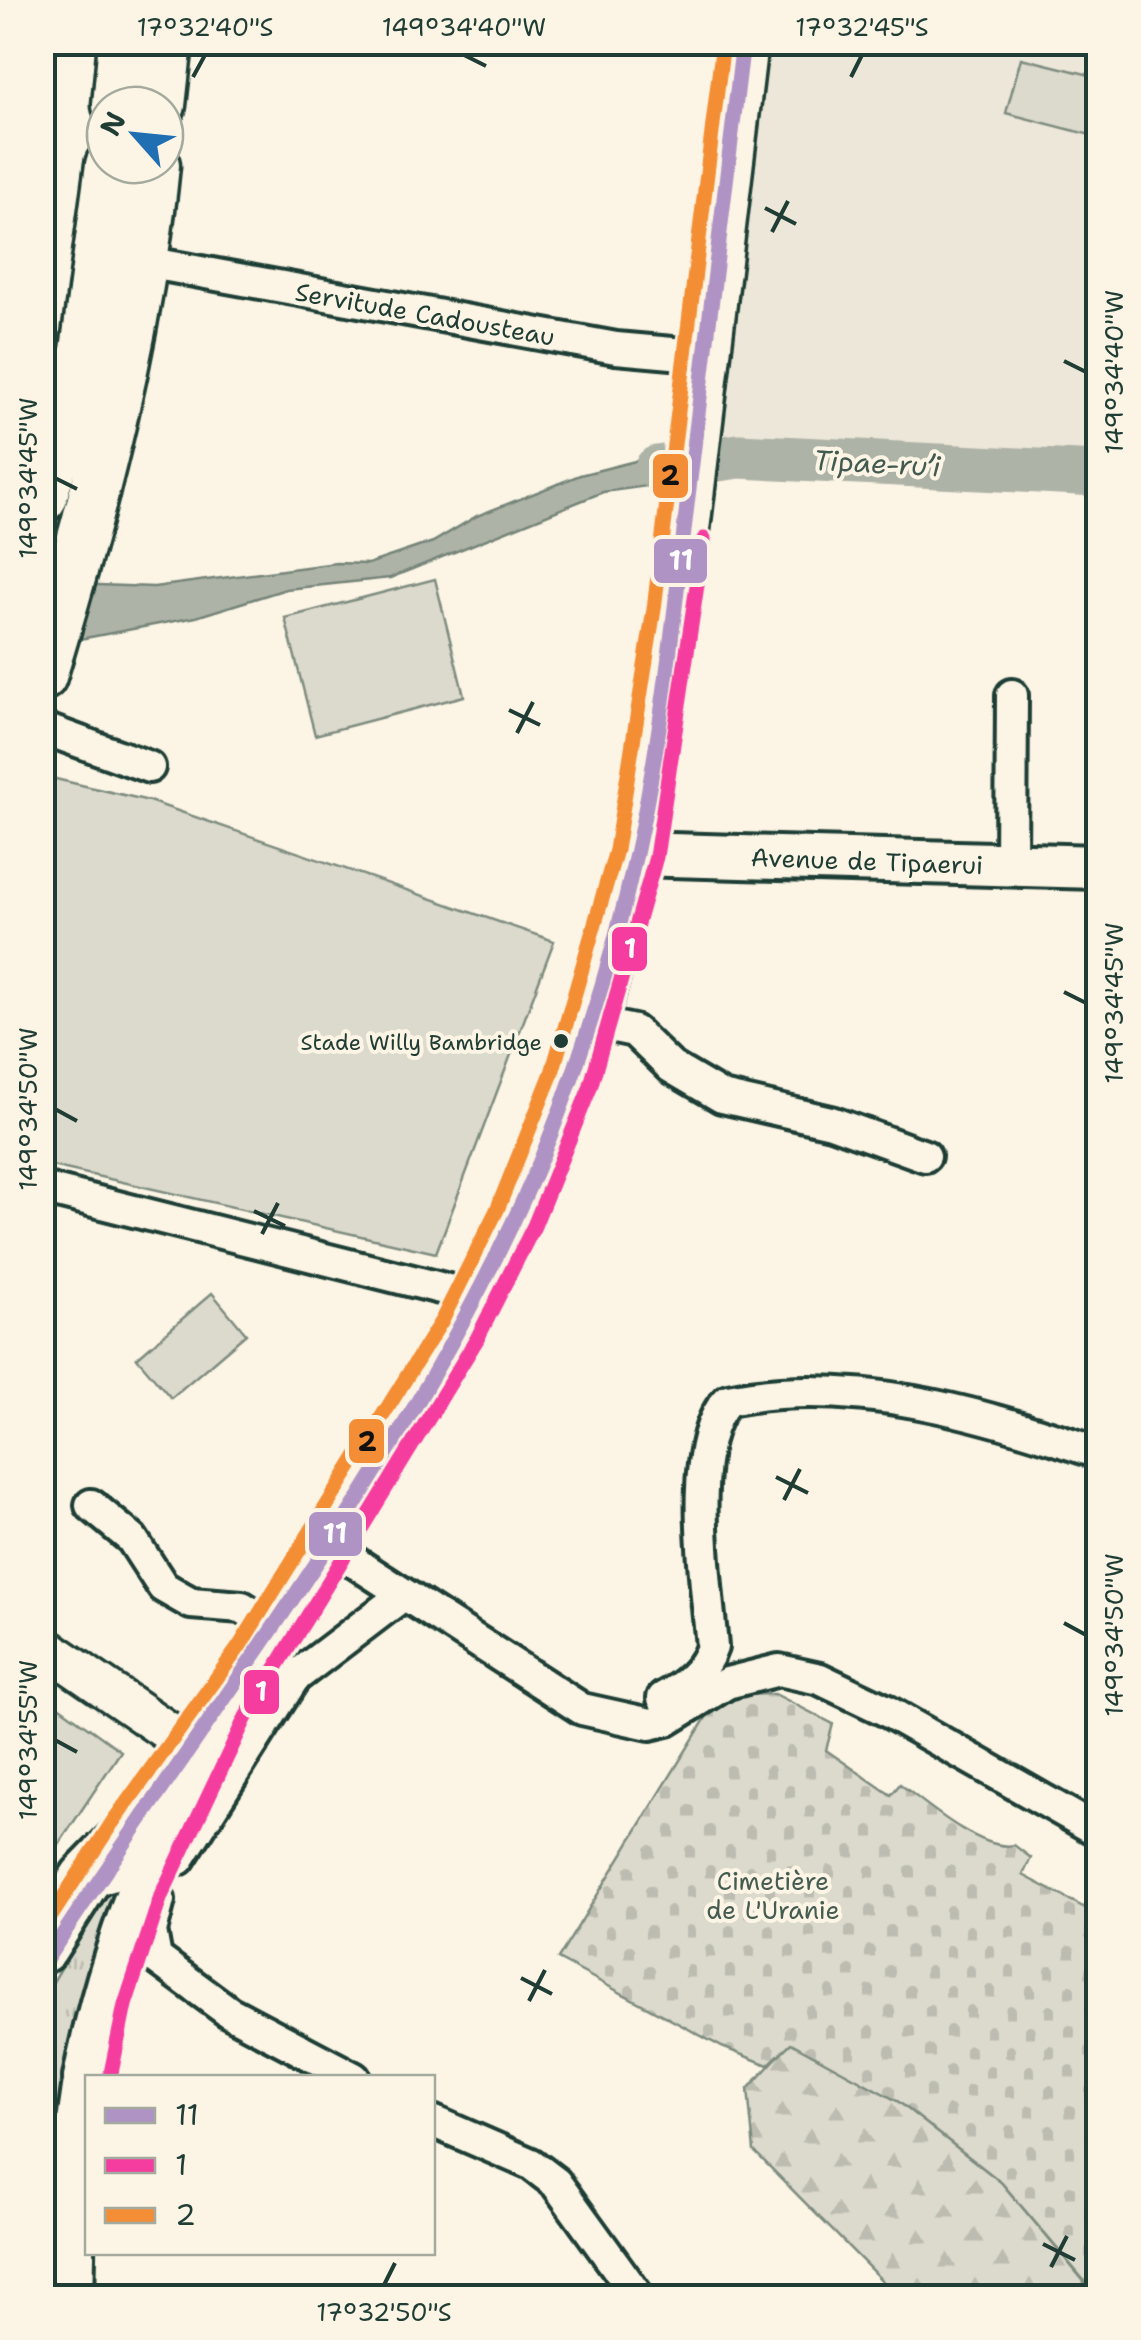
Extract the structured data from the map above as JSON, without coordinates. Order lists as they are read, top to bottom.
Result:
{
  "streets": {
    "main road": ["Avenue de Tipaerui"],
    "street": ["Servitude Cadousteau"]
  },
  "water": ["Tipae-ru’i"],
  "parks": ["Cimetière de L'Uranie"],
  "places": ["Stade Willy Bambridge"],
  "lines": ["transit line 11", "transit line 2", "transit line 1"],
  "legend": ["11", "1", "2"],
  "north": "top left",
  "coordinates": [
    "17°32'40\"S",
    "149°34'40\"W",
    "17°32'45\"S",
    "149°34'45\"W",
    "149°34'50\"W",
    "149°34'55\"W",
    "17°32'50\"S"
  ]
}
